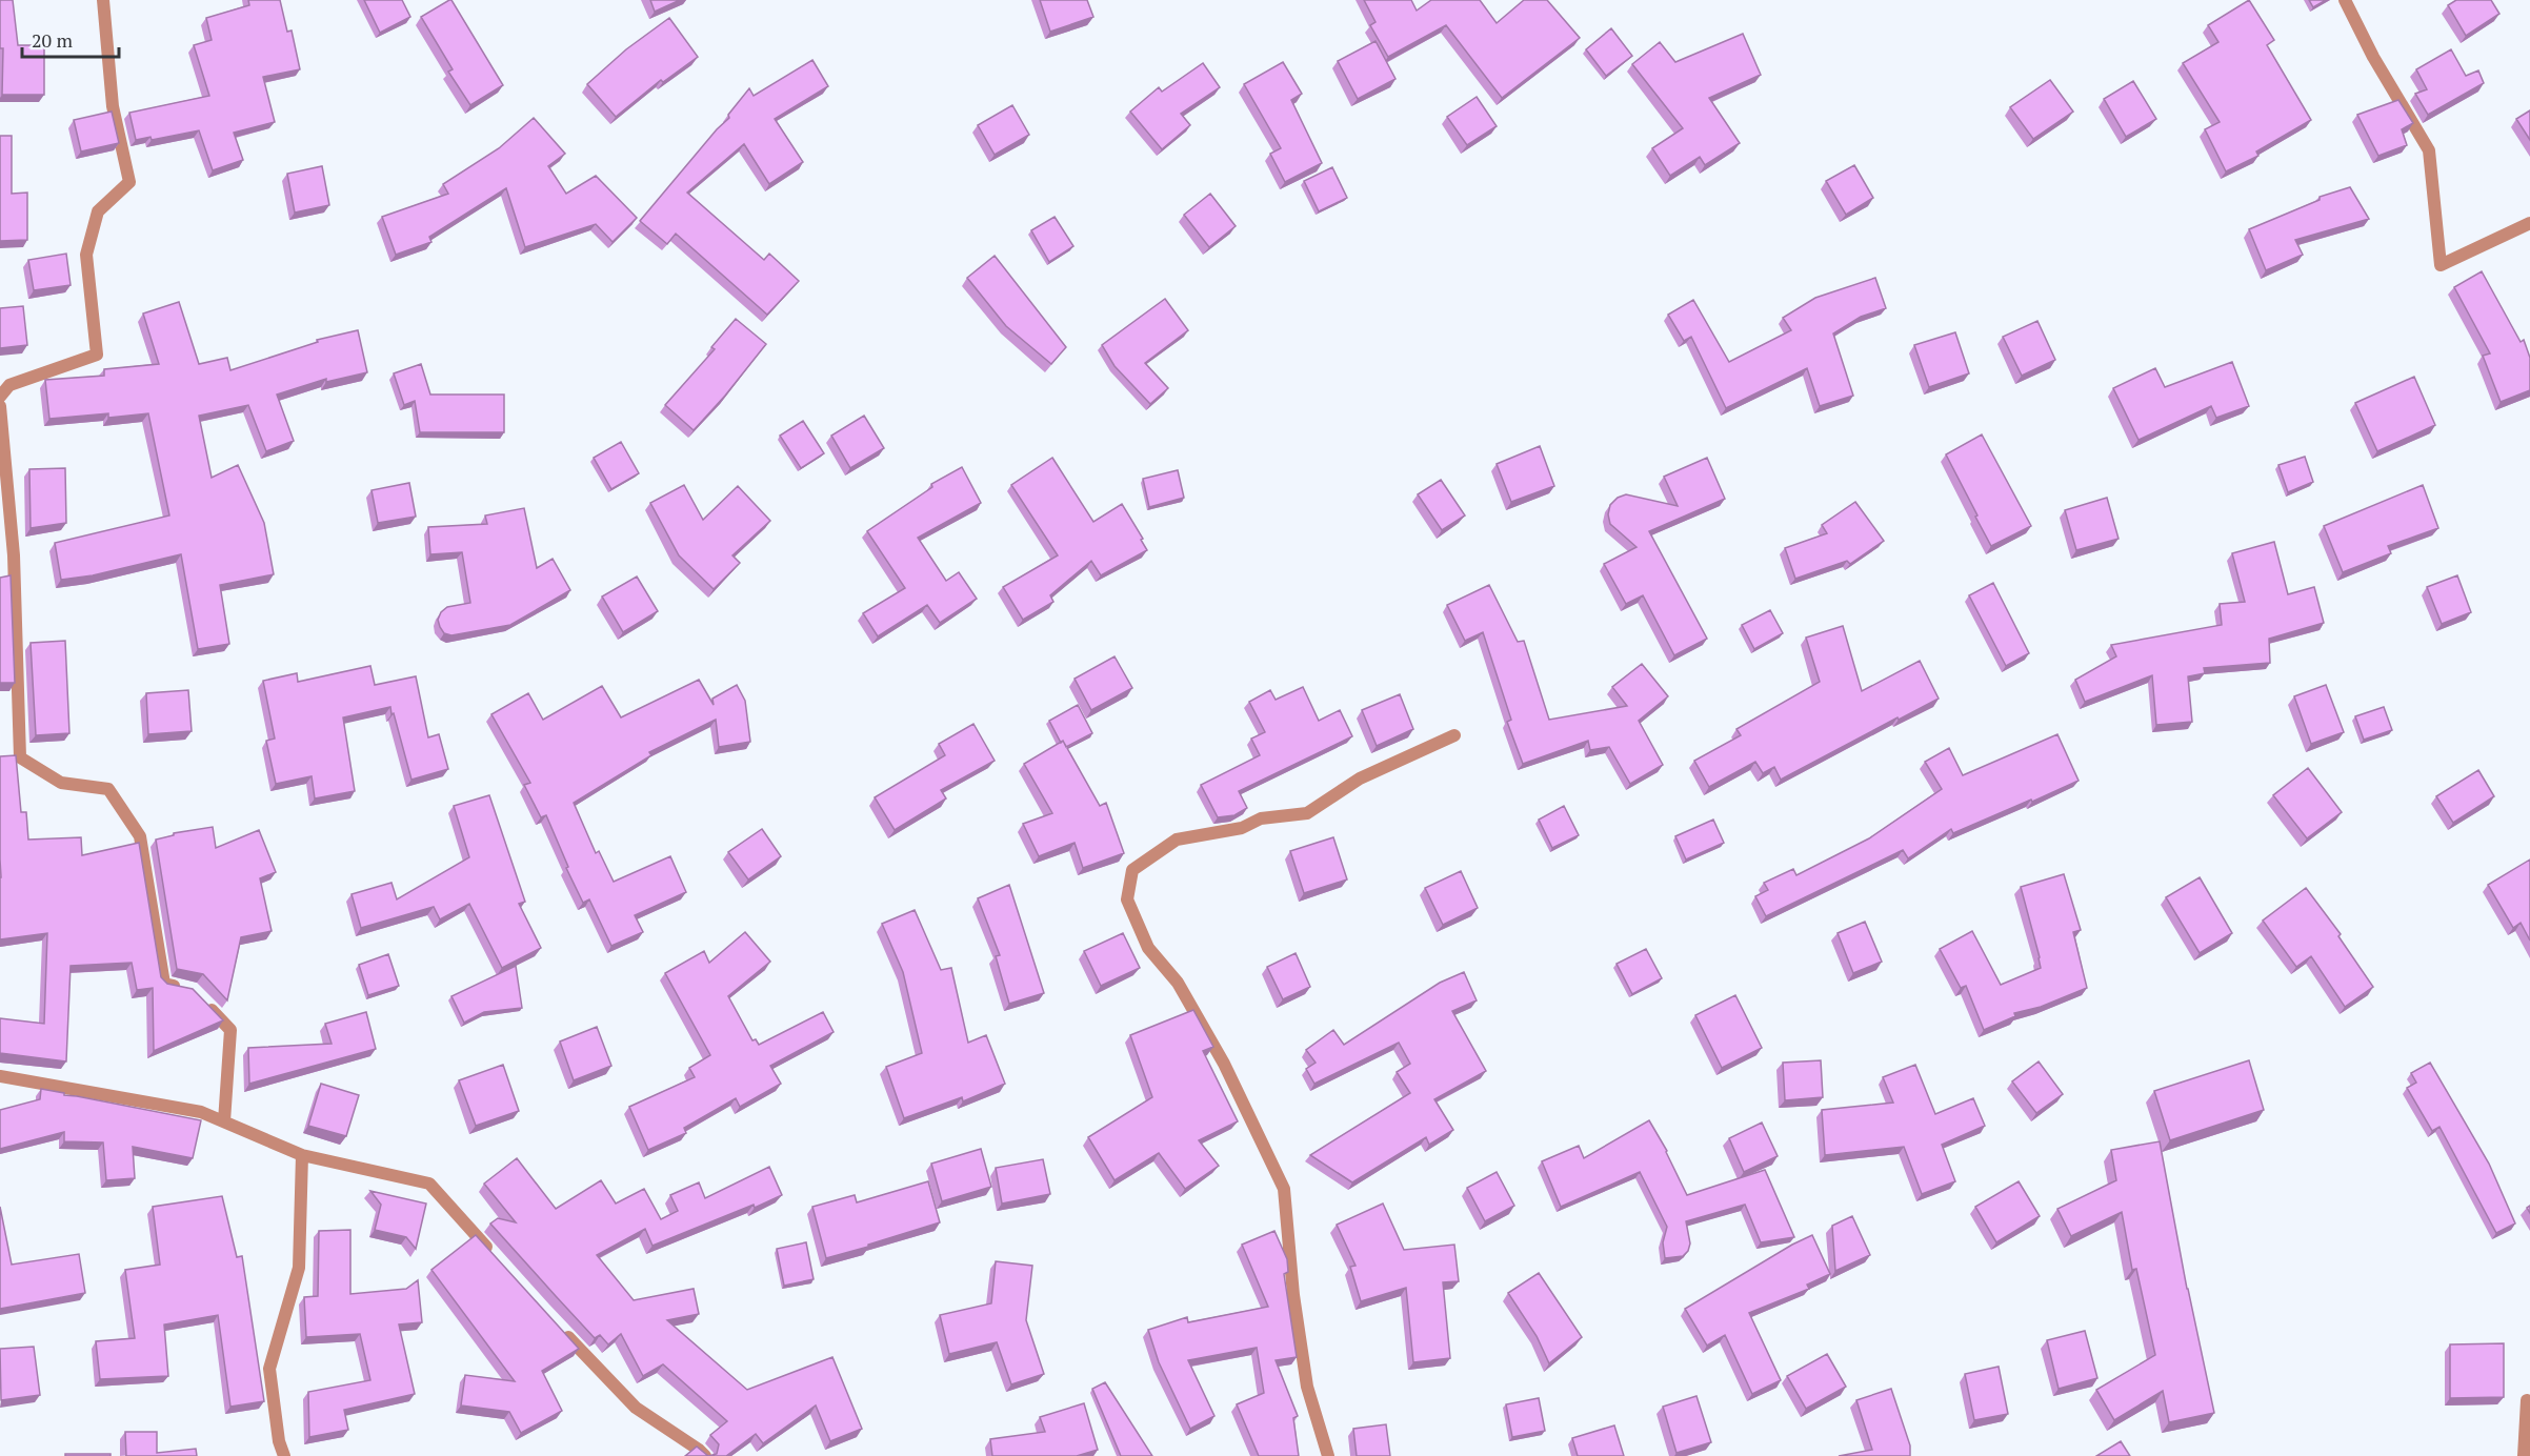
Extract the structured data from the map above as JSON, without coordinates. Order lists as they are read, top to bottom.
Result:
{
  "scale_bar": "20 m"
}
